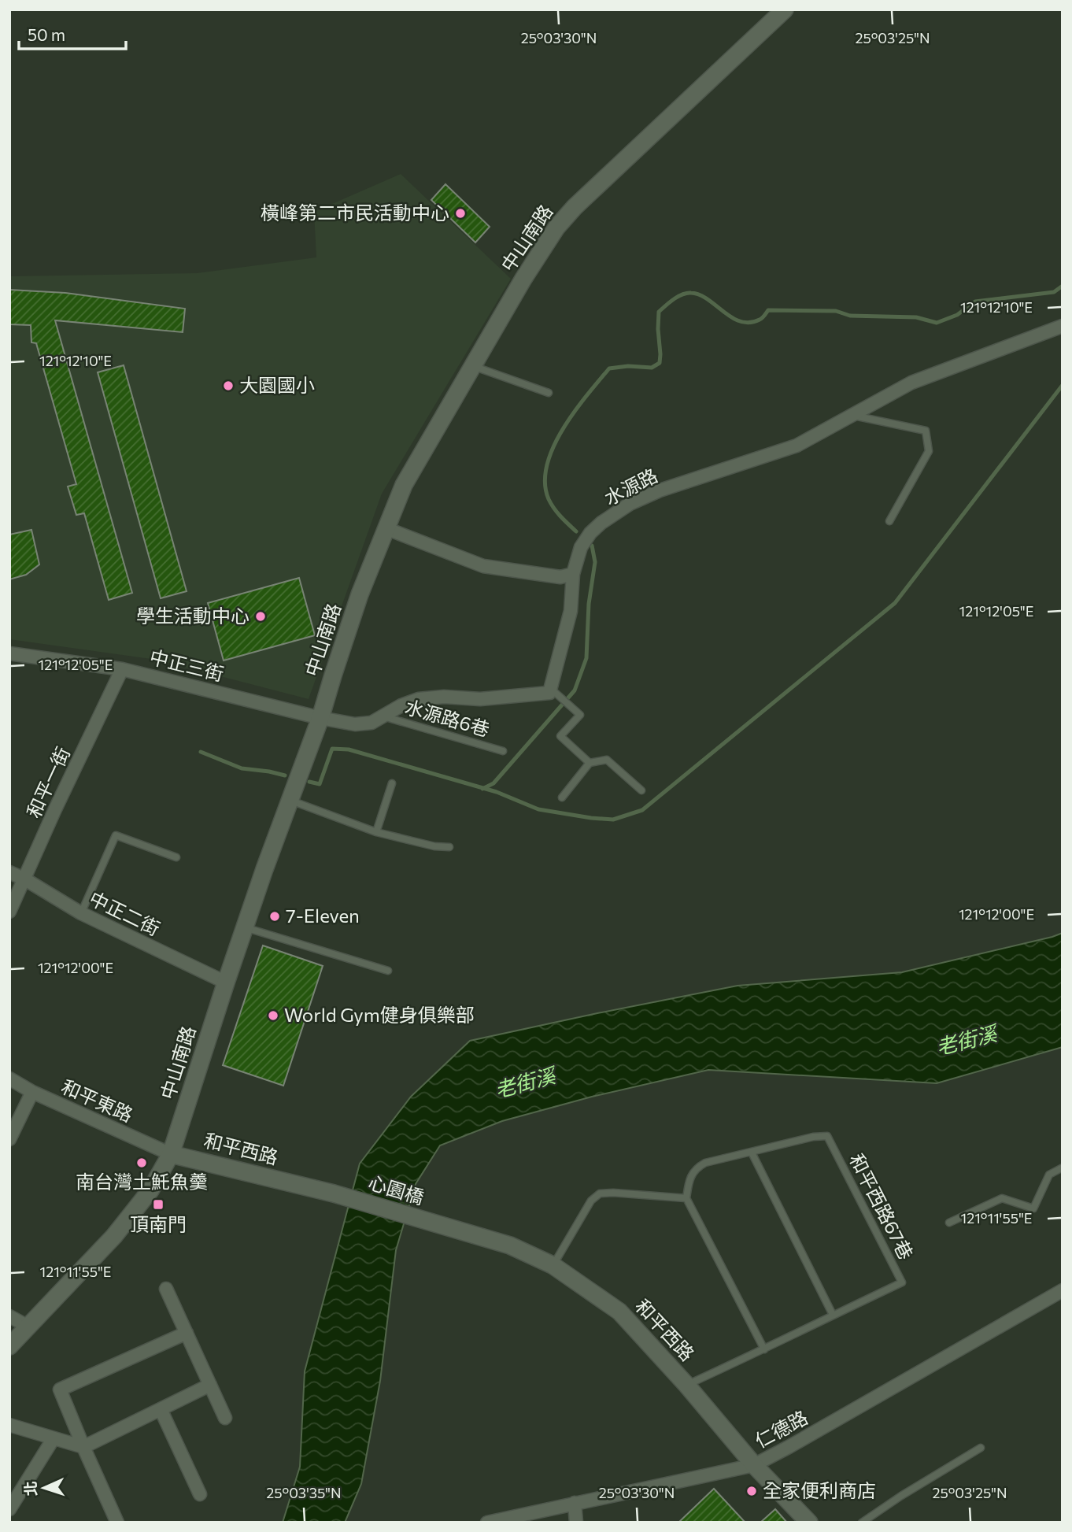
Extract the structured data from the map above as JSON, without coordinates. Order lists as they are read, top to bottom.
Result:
{
  "streets": {
    "main road": ["中山南路", "和平西路", "心園橋"],
    "street": [
      "水源路",
      "中正三街",
      "和平一街",
      "中正二街",
      "和平東路",
      "仁德路"
    ],
    "lane": ["水源路6巷", "和平西路67巷"]
  },
  "crossings": [
    ["中山南路", "中正三街"],
    ["中山南路", "中正二街"],
    ["中山南路", "和平東路"],
    ["中山南路", "和平西路"],
    ["中正三街", "和平一街"],
    ["和平一街", "中正二街"],
    ["和平東路", "和平西路"],
    ["和平西路", "心園橋"],
    ["和平西路", "和平西路67巷"],
    ["和平西路", "仁德路"]
  ],
  "water": ["老街溪"],
  "places": {
    "other": [
      "橫峰第二市民活動中心",
      "大園國小",
      "學生活動中心",
      "7-Eleven",
      "World Gym健身俱樂部",
      "南台灣土魠魚羹",
      "全家便利商店"
    ],
    "transit": ["頂南門"]
  },
  "scale_bar": "50 m",
  "north": "left",
  "coordinates": [
    "25°03'30\"N",
    "25°03'25\"N",
    "121°12'10\"E",
    "121°12'05\"E",
    "121°12'00\"E",
    "121°11'55\"E",
    "25°03'35\"N"
  ]
}
